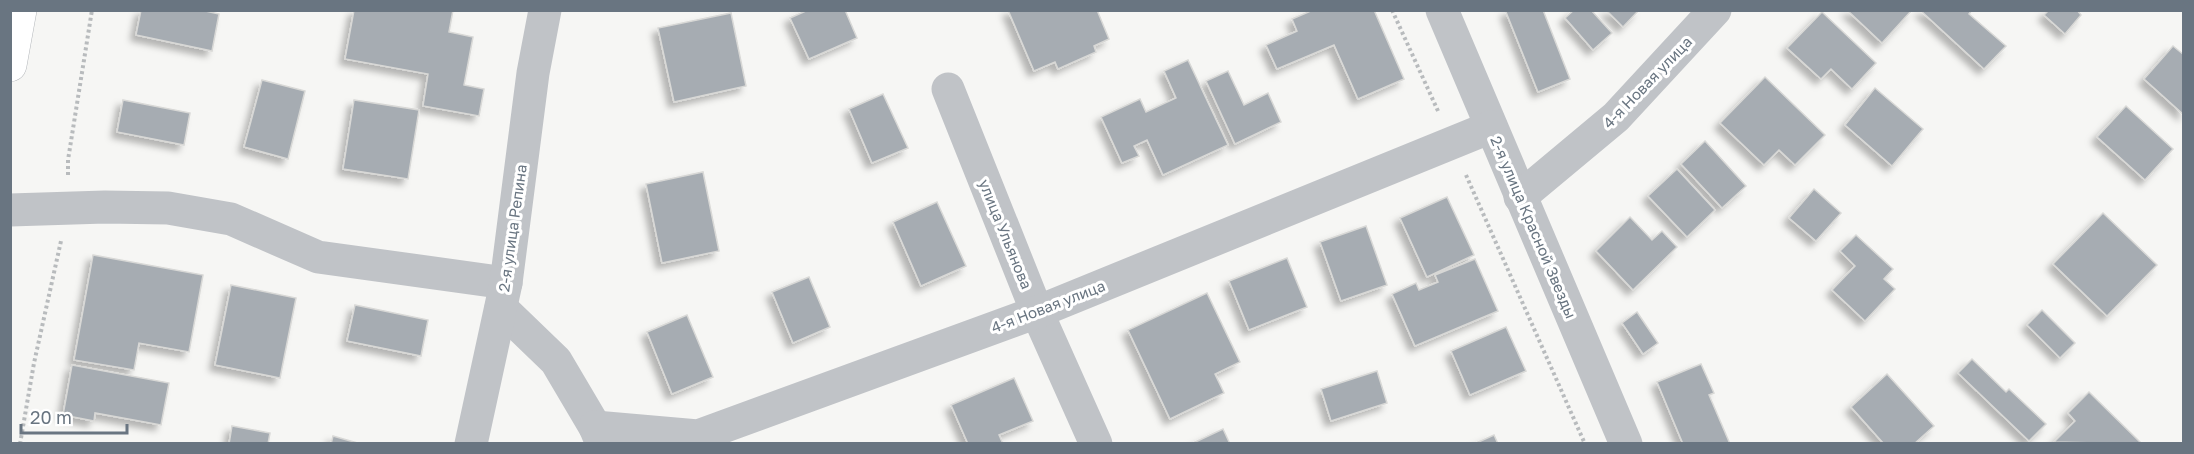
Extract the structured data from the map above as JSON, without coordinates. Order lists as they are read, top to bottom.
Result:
{
  "streets": {
    "street": [
      "4-я Новая улица",
      "2-я улица Красной Звезды",
      "2-я улица Репина",
      "улица Ульянова"
    ]
  },
  "crossings": [
    ["4-я Новая улица", "2-я улица Красной Звезды"],
    ["4-я Новая улица", "улица Ульянова"]
  ],
  "scale_bar": "20 m"
}
